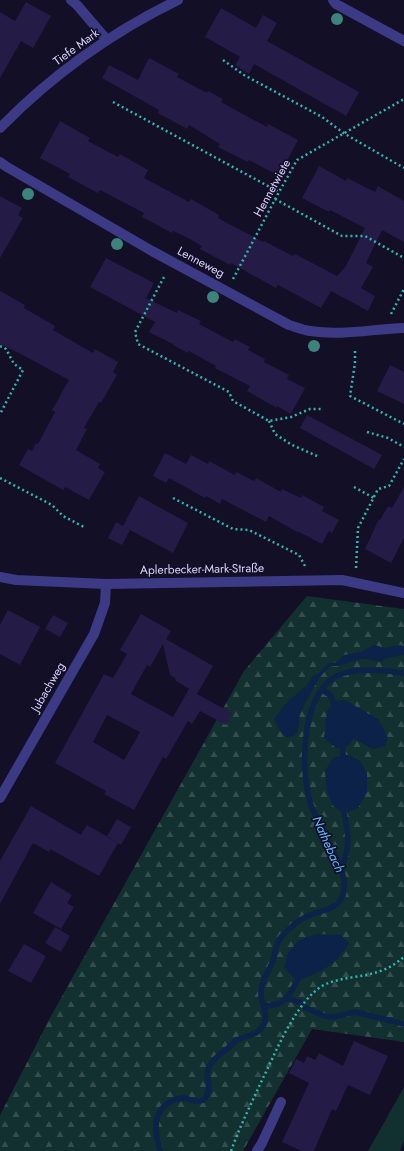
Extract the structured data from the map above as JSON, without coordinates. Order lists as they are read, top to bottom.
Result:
{
  "streets": {
    "street": [
      "Tiefe Mark",
      "Lenneweg",
      "Aplerbecker-Mark-Straße",
      "Jubachweg"
    ],
    "path": ["Hennetwiete"]
  },
  "crossings": [
    ["Hennetwiete", "Lenneweg"],
    ["Aplerbecker-Mark-Straße", "Jubachweg"]
  ],
  "water": ["Nathebach"]
}
